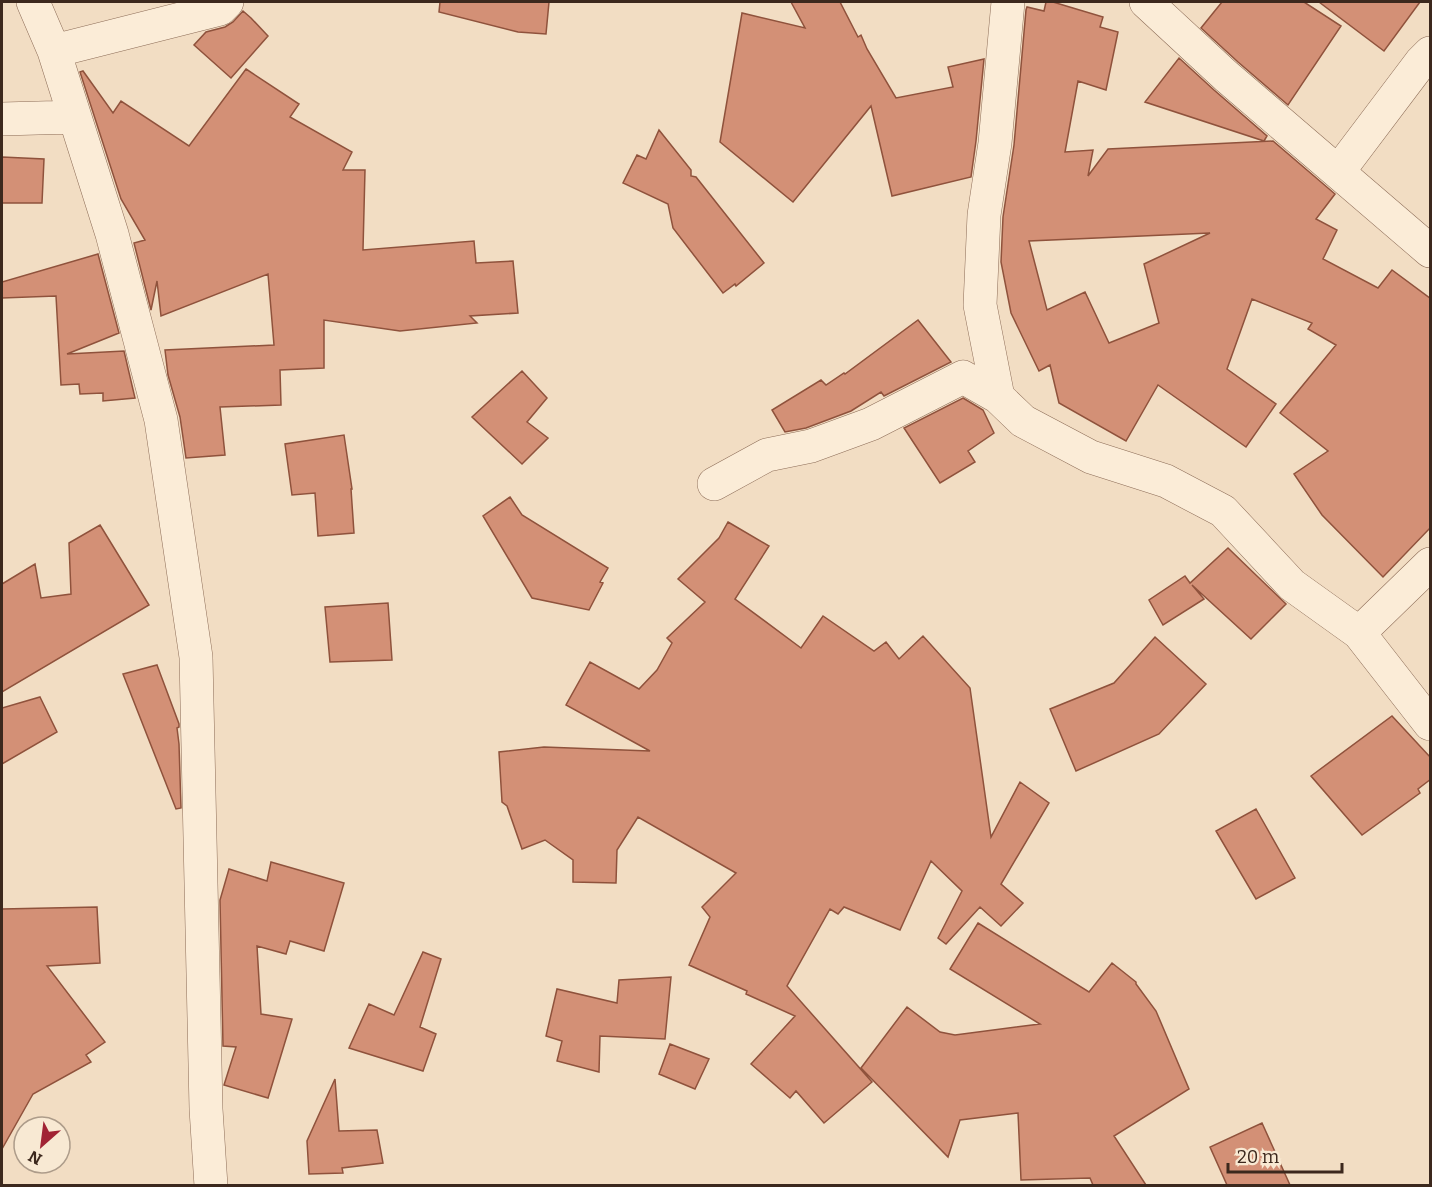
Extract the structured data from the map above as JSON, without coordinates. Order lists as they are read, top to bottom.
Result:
{
  "scale_bar": "20 m",
  "north": "bottom left"
}
